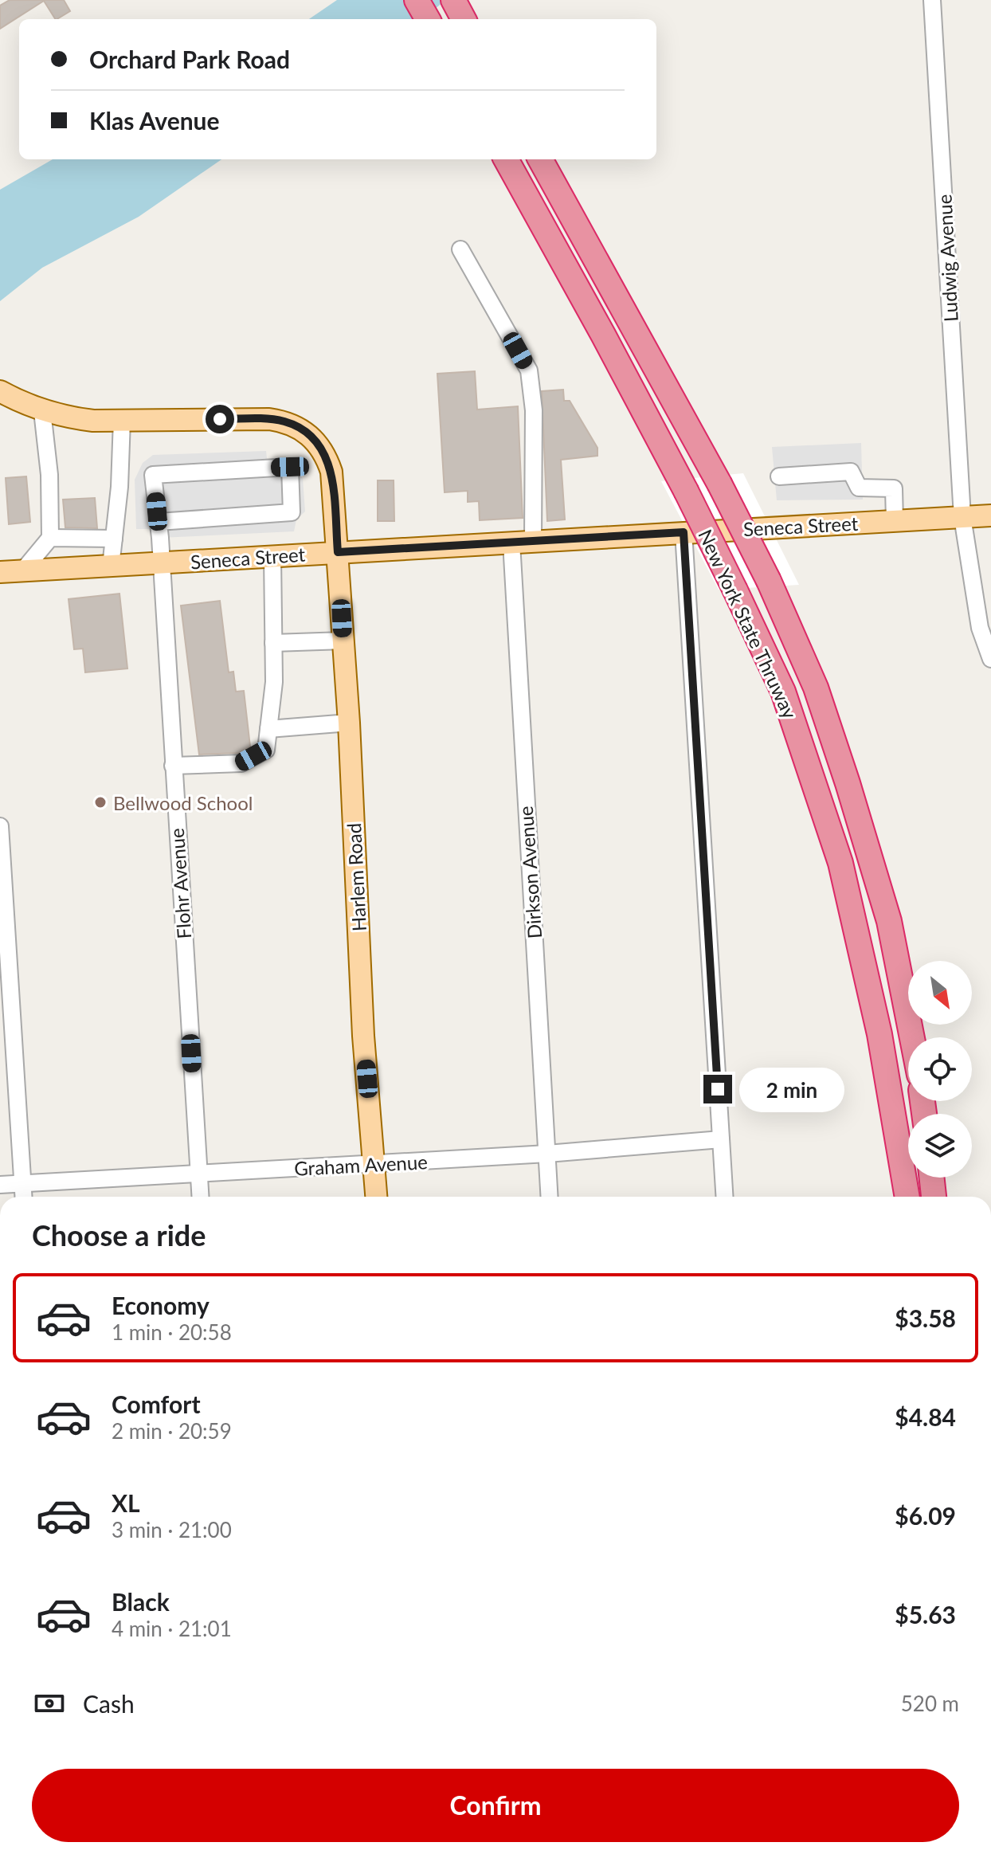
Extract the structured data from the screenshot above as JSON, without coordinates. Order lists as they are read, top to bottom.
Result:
{
  "streets": {
    "highway": ["New York State Thruway"],
    "main road": ["Seneca Street", "Harlem Road"],
    "street": [
      "Ludwig Avenue",
      "Dirkson Avenue",
      "Flohr Avenue",
      "Graham Avenue"
    ]
  },
  "crossings": [
    ["Ludwig Avenue", "Seneca Street"],
    ["Seneca Street", "Dirkson Avenue"],
    ["Seneca Street", "Harlem Road"],
    ["Seneca Street", "Flohr Avenue"],
    ["Dirkson Avenue", "Graham Avenue"],
    ["Harlem Road", "Graham Avenue"],
    ["Flohr Avenue", "Graham Avenue"]
  ],
  "places": ["Bellwood School"],
  "north": "bottom right",
  "page": {
    "banner": ["Orchard Park Road", "Klas Avenue"],
    "bubble": "2 min",
    "heading": "Choose a ride",
    "list": [
      {
        "name": "Economy",
        "note": "1 min · 20:58",
        "value": "$3.58"
      },
      {
        "name": "Comfort",
        "note": "2 min · 20:59",
        "value": "$4.84"
      },
      {
        "name": "XL",
        "note": "3 min · 21:00",
        "value": "$6.09"
      },
      {
        "name": "Black",
        "note": "4 min · 21:01",
        "value": "$5.63"
      }
    ],
    "pay": ["Cash", "520 m"],
    "buttons": "Confirm"
  }
}
